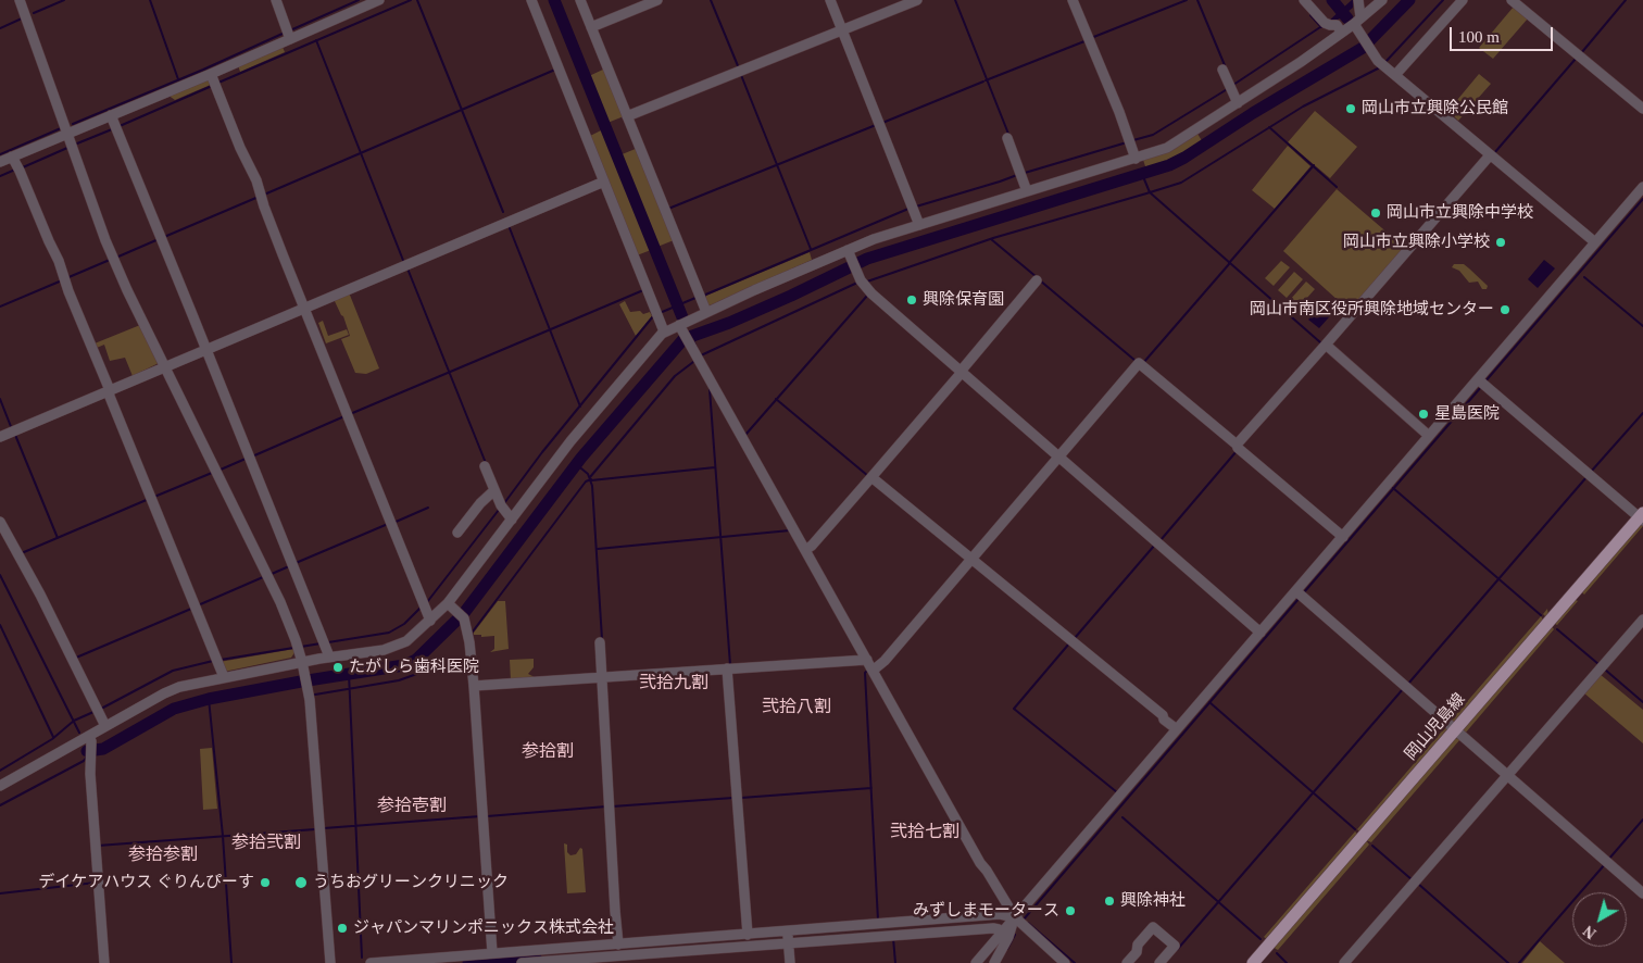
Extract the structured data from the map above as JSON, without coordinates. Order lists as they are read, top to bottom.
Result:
{
  "streets": {
    "main road": ["岡山児島線"]
  },
  "districts": [
    "弐拾九割",
    "弐拾八割",
    "参拾割",
    "参拾壱割",
    "弐拾七割",
    "参拾弐割",
    "参拾参割"
  ],
  "places": [
    "岡山市立興除公民館",
    "岡山市立興除中学校",
    "岡山市立興除小学校",
    "興除保育園",
    "岡山市南区役所興除地域センター",
    "星島医院",
    "たがしら歯科医院",
    "デイケアハウス ぐりんぴーす",
    "うちおグリーンクリニック",
    "興除神社",
    "みずしまモータース",
    "ジャパンマリンポニックス株式会社"
  ],
  "scale_bar": "100 m",
  "north": "bottom left"
}
